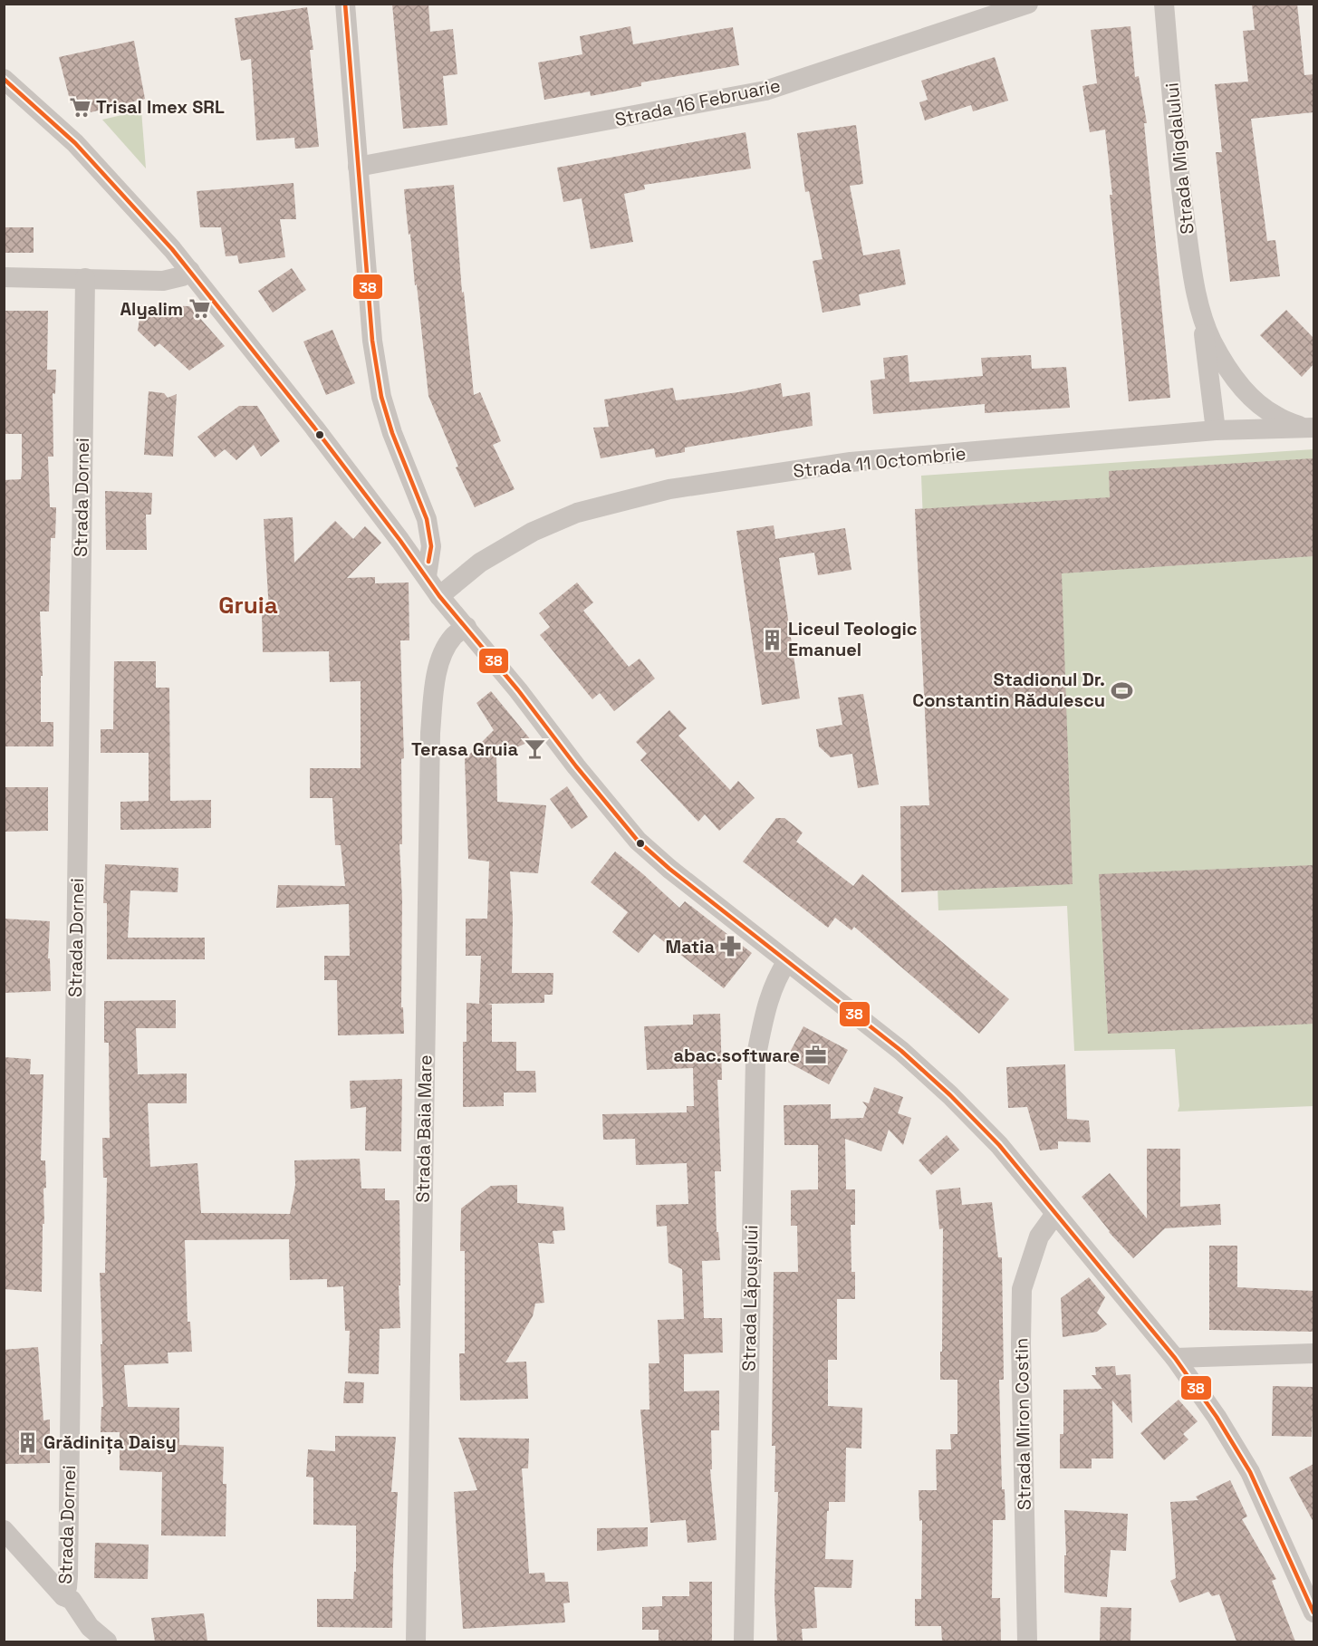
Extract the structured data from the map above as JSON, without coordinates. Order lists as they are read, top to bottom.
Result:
{
  "streets": {
    "street": [
      "Strada 16 Februarie",
      "Strada Migdalului",
      "Strada 11 Octombrie",
      "Strada Dornei",
      "Strada Baia Mare",
      "Strada Lăpușului",
      "Strada Miron Costin"
    ]
  },
  "crossings": [
    ["Strada Migdalului", "Strada 11 Octombrie"]
  ],
  "districts": ["Gruia"],
  "places": {
    "supermarket": ["Trisal Imex SRL", "Alyalim"],
    "building": ["Liceul Teologic Emanuel", "Grădinița Daisy"],
    "sports": ["Stadionul Dr. Constantin Rădulescu"],
    "bar": ["Terasa Gruia"],
    "pharmacy": ["Matia"],
    "office": ["abac.software"]
  },
  "lines": ["transit line 38"]
}
